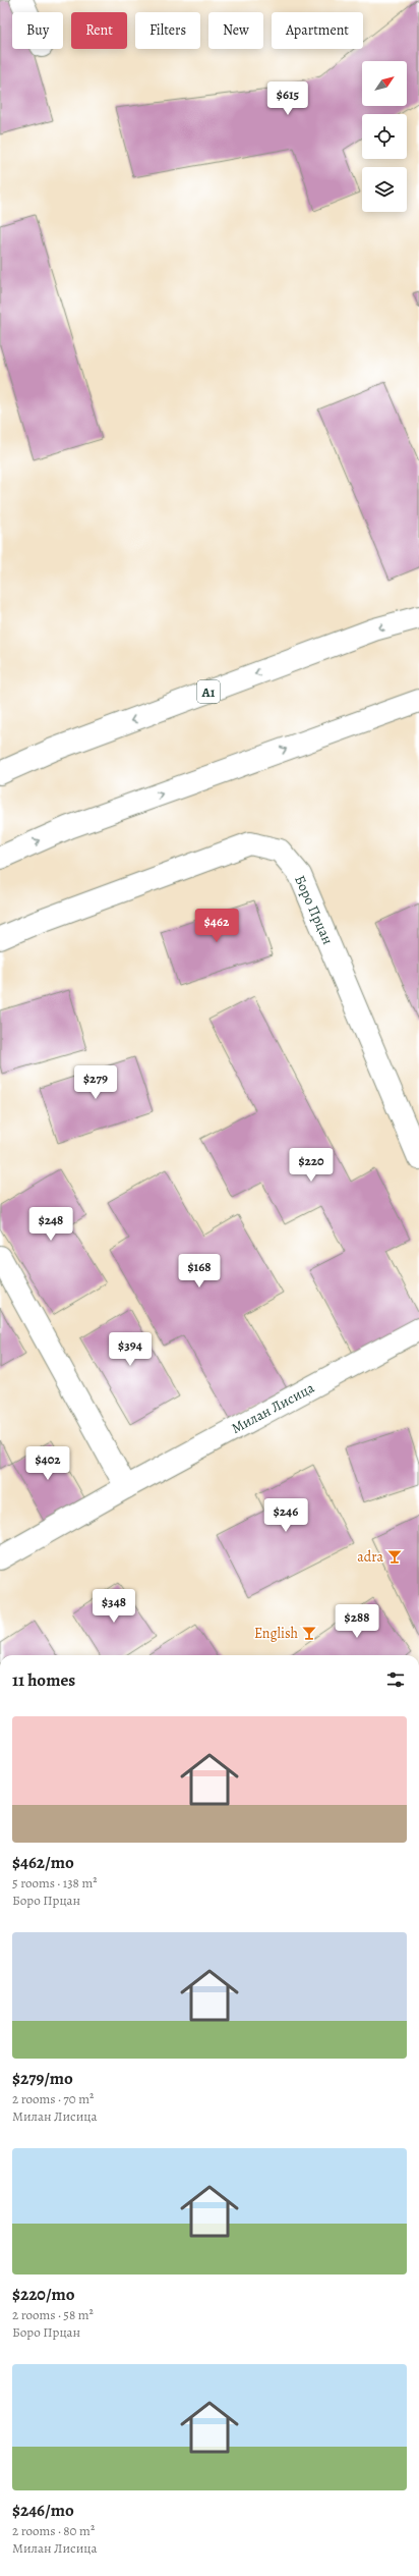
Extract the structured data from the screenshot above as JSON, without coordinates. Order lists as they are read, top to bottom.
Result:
{
  "streets": {
    "main road": ["A1", "Боро Прцан", "Милан Лисица"]
  },
  "places": {
    "bar": ["adra", "English"]
  },
  "north": "top right",
  "page": {
    "chip": [
      "Buy",
      "Rent",
      "Filters",
      "New",
      "Apartment"
    ],
    "price": [
      "$615",
      "$462",
      "$279",
      "$220",
      "$248",
      "$168",
      "$394",
      "$402",
      "$246",
      "$348",
      "$288"
    ],
    "heading": "11 homes",
    "list": [
      {
        "name": "$462/mo",
        "note": "5 rooms · 138 m² · Боро Прцан"
      },
      {
        "name": "$279/mo",
        "note": "2 rooms · 70 m² · Милан Лисица"
      },
      {
        "name": "$220/mo",
        "note": "2 rooms · 58 m² · Боро Прцан"
      },
      {
        "name": "$246/mo",
        "note": "2 rooms · 80 m² · Милан Лисица"
      }
    ]
  }
}
